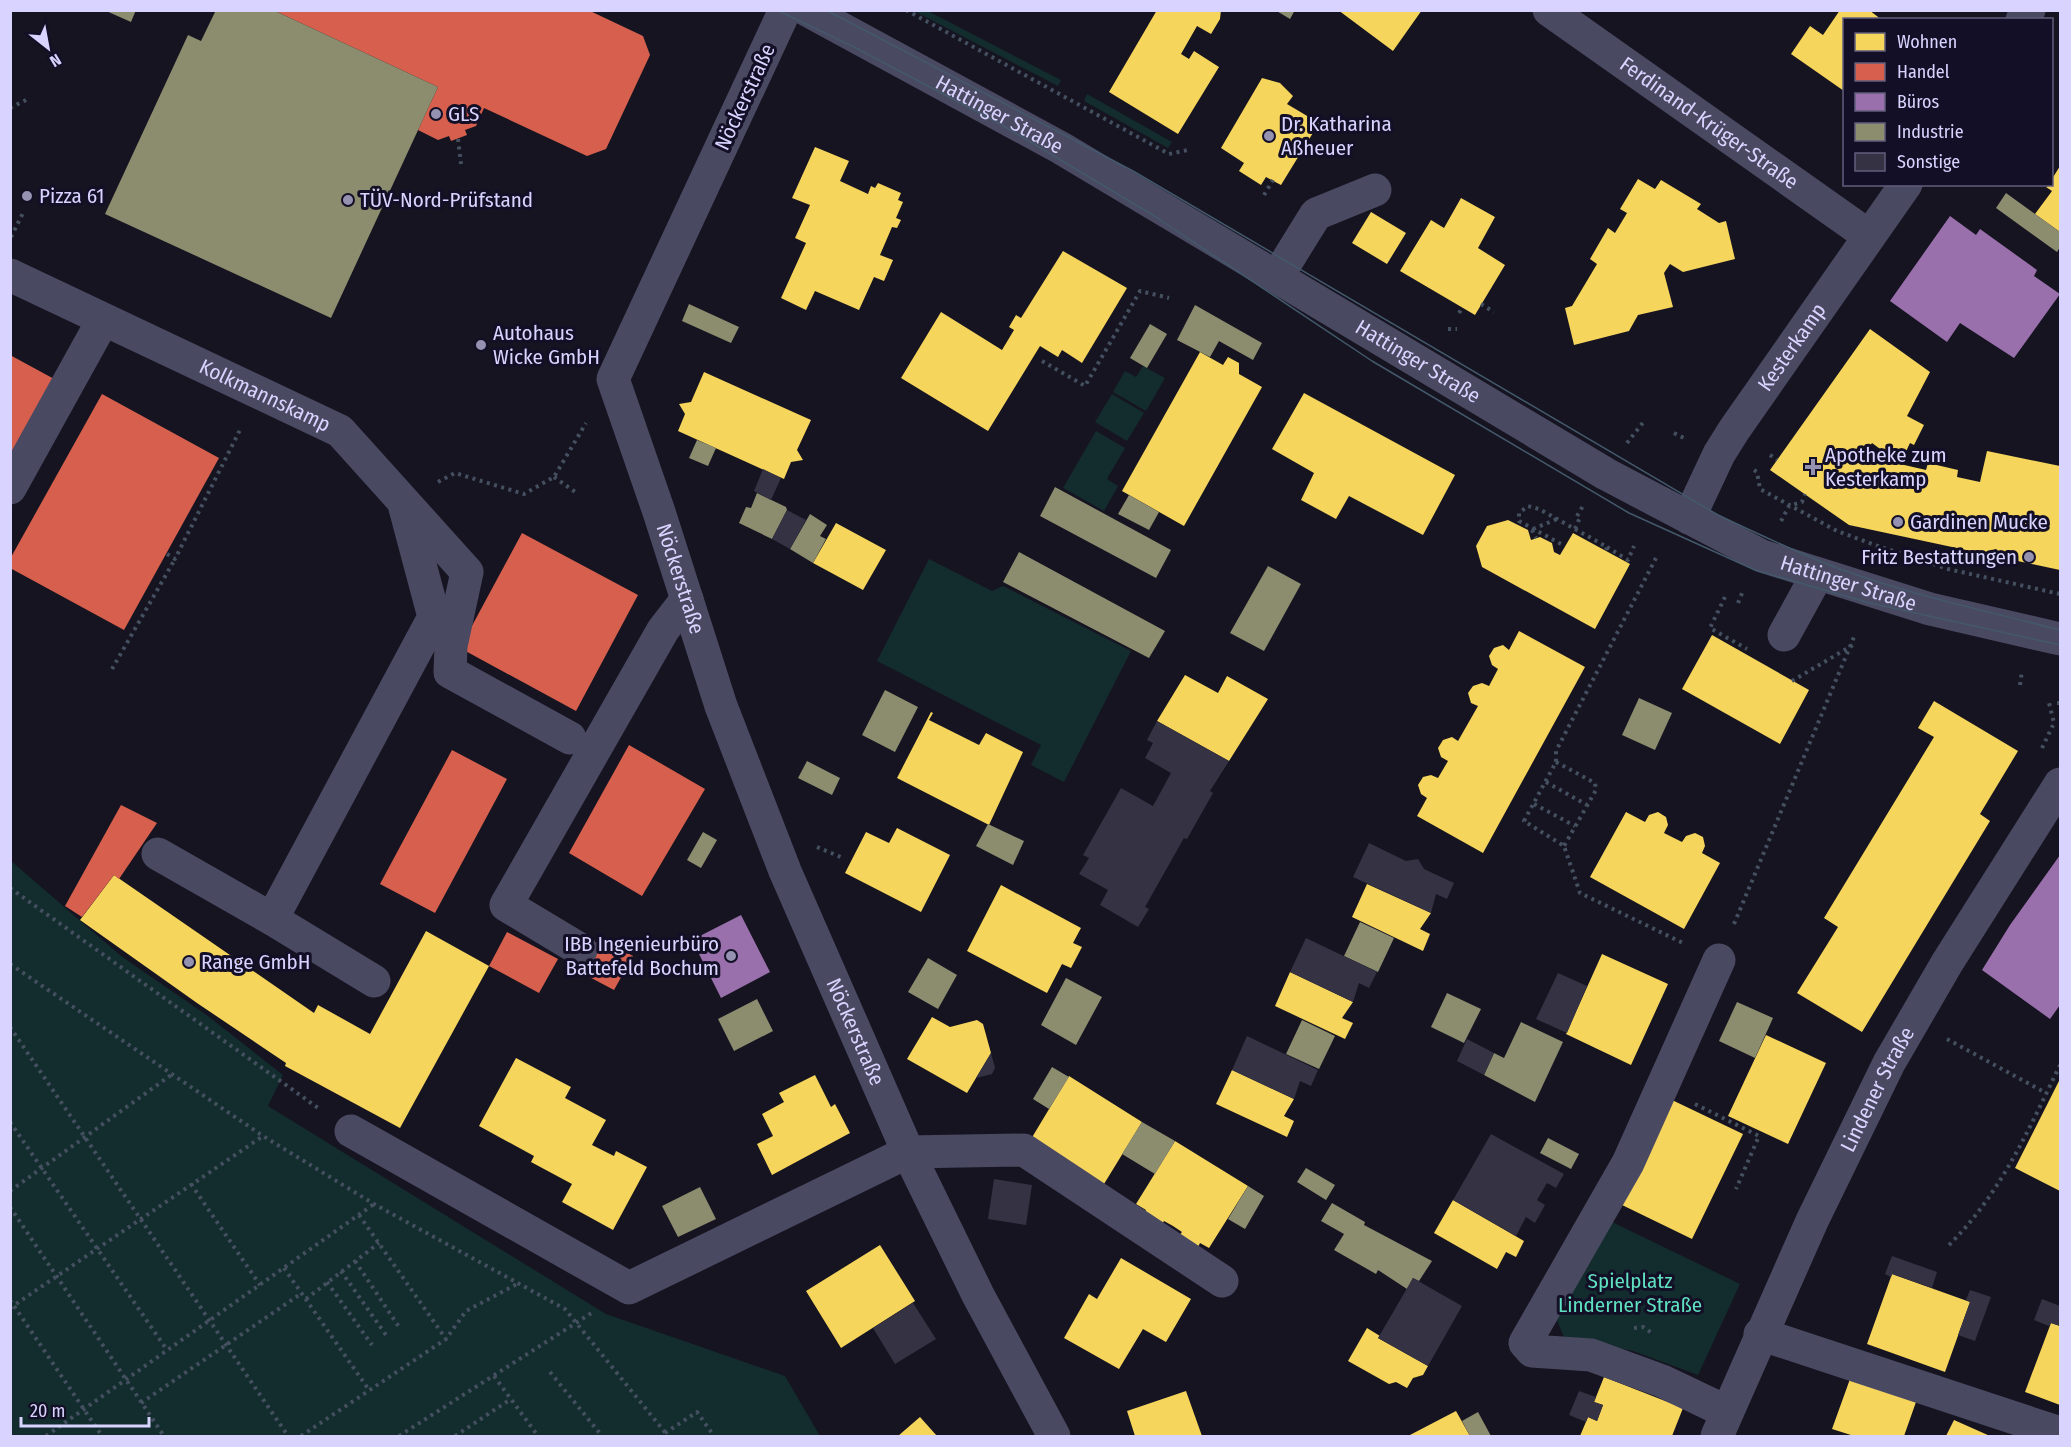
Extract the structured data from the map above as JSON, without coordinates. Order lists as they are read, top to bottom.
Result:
{
  "streets": {
    "street": [
      "Nöckerstraße",
      "Hattinger Straße",
      "Ferdinand-Krüger-Straße",
      "Kesterkamp",
      "Kolkmannskamp",
      "Lindener Straße"
    ]
  },
  "crossings": [
    ["Hattinger Straße", "Kesterkamp"],
    ["Ferdinand-Krüger-Straße", "Kesterkamp"]
  ],
  "parks": ["Spielplatz Linderner Straße"],
  "places": {
    "other": [
      "GLS",
      "Dr. Katharina Aßheuer",
      "Pizza 61",
      "TÜV-Nord-Prüfstand",
      "Autohaus Wicke GmbH",
      "Gardinen Mucke",
      "Fritz Bestattungen",
      "IBB Ingenieurbüro Battefeld Bochum",
      "Range GmbH"
    ],
    "health": ["Apotheke zum Kesterkamp"]
  },
  "legend": [
    "Wohnen",
    "Handel",
    "Büros",
    "Industrie",
    "Sonstige"
  ],
  "scale_bar": "20 m",
  "north": "bottom right"
}
